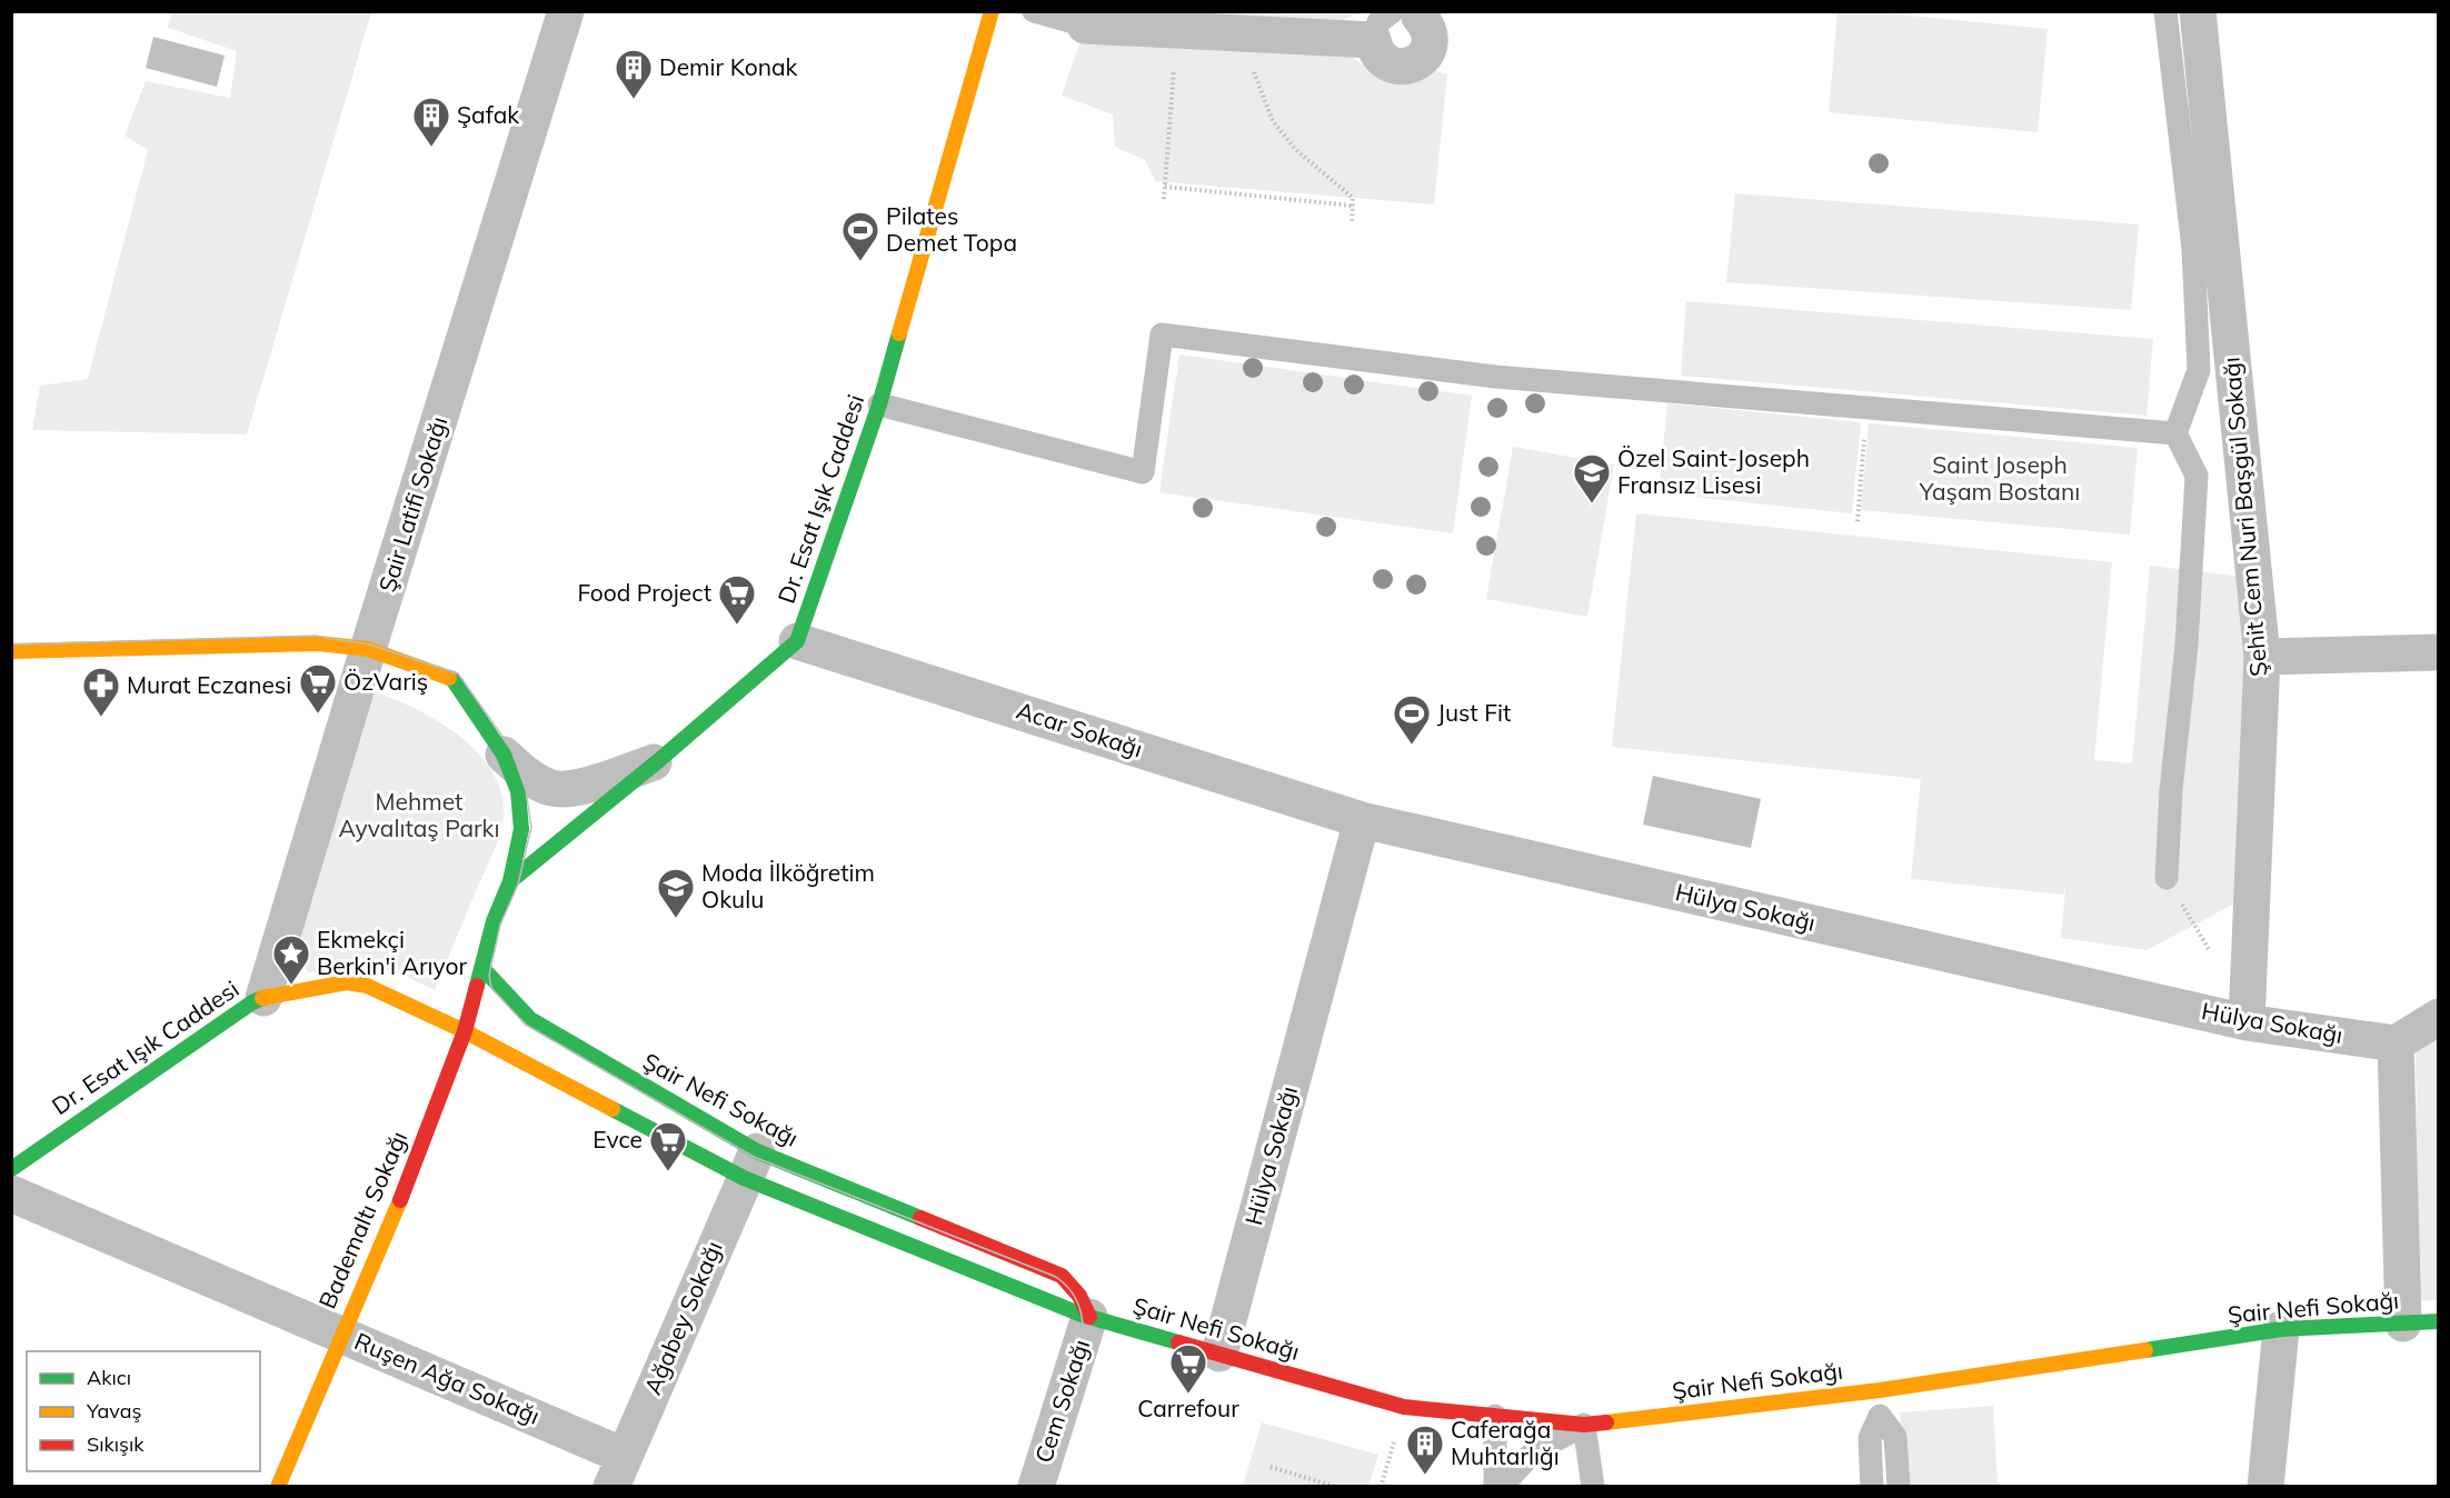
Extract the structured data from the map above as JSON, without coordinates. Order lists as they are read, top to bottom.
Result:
{
  "streets": {
    "street": [
      "Dr. Esat Işık Caddesi",
      "Şair Latifi Sokağı",
      "Şehit Cem Nuri Başgül Sokağı",
      "Acar Sokağı",
      "Hülya Sokağı",
      "Şair Nefi Sokağı",
      "Bademaltı Sokağı",
      "Ağabey Sokağı",
      "Ruşen Ağa Sokağı",
      "Cem Sokağı"
    ]
  },
  "crossings": [
    ["Dr. Esat Işık Caddesi", "Şair Latifi Sokağı"],
    ["Dr. Esat Işık Caddesi", "Acar Sokağı"],
    ["Dr. Esat Işık Caddesi", "Şair Nefi Sokağı"],
    ["Dr. Esat Işık Caddesi", "Bademaltı Sokağı"],
    ["Şair Latifi Sokağı", "Bademaltı Sokağı"],
    ["Şehit Cem Nuri Başgül Sokağı", "Hülya Sokağı"],
    ["Acar Sokağı", "Hülya Sokağı"],
    ["Hülya Sokağı", "Şair Nefi Sokağı"],
    ["Şair Nefi Sokağı", "Bademaltı Sokağı"],
    ["Şair Nefi Sokağı", "Ağabey Sokağı"],
    ["Şair Nefi Sokağı", "Cem Sokağı"],
    ["Bademaltı Sokağı", "Ruşen Ağa Sokağı"],
    ["Ağabey Sokağı", "Ruşen Ağa Sokağı"]
  ],
  "parks": ["Saint Joseph Yaşam Bostanı", "Mehmet Ayvalıtaş Parkı"],
  "places": {
    "building": ["Demir Konak", "Şafak", "Caferağa Muhtarlığı"],
    "sports": ["Pilates Demet Topa", "Just Fit"],
    "school or university": ["Özel Saint-Joseph Fransız Lisesi", "Moda İlköğretim Okulu"],
    "supermarket": [
      "Food Project",
      "ÖzVariş",
      "Evce",
      "Carrefour"
    ],
    "pharmacy": ["Murat Eczanesi"],
    "place": ["Ekmekçi Berkin'i Arıyor"]
  },
  "legend": ["Akıcı", "Yavaş", "Sıkışık"]
}
